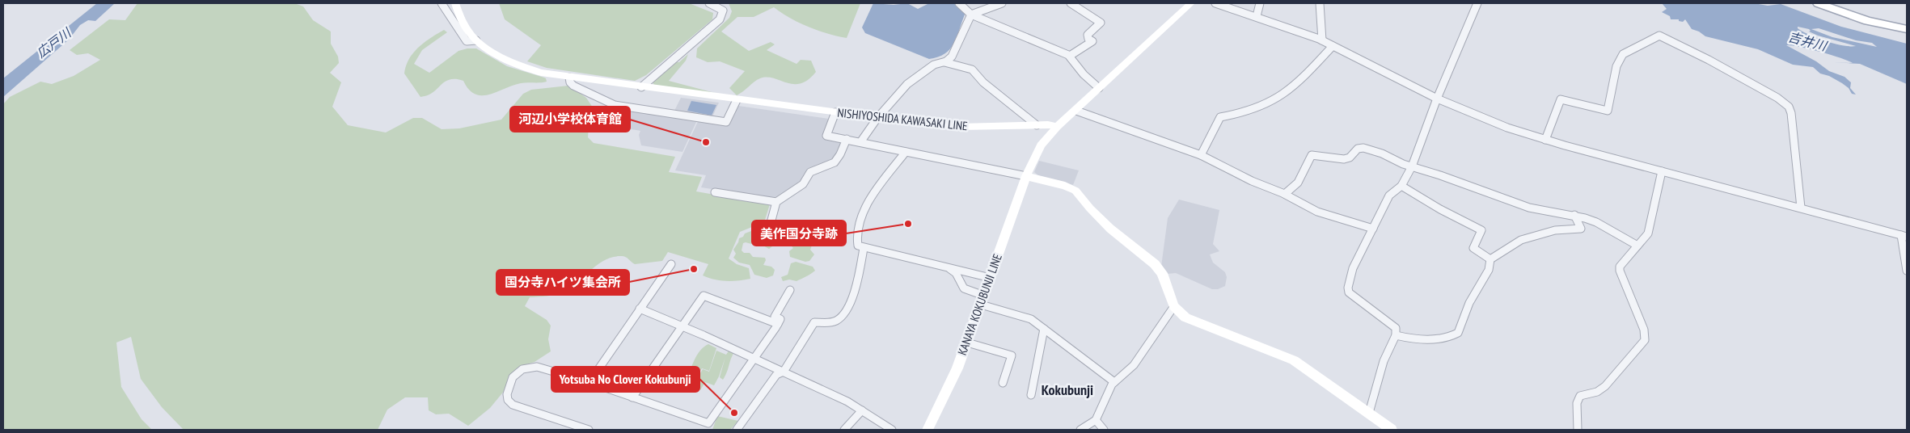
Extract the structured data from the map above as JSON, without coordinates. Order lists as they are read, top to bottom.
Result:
{
  "streets": {
    "main road": ["NISHIYOSHIDA KAWASAKI LINE", "KANAYA KOKUBUNJI LINE"]
  },
  "districts": ["Kokubunji"],
  "water": ["吉井川", "広戸川"],
  "places": [
    "河辺小学校体育館",
    "美作国分寺跡",
    "国分寺ハイツ集会所",
    "Yotsuba No Clover Kokubunji"
  ]
}
